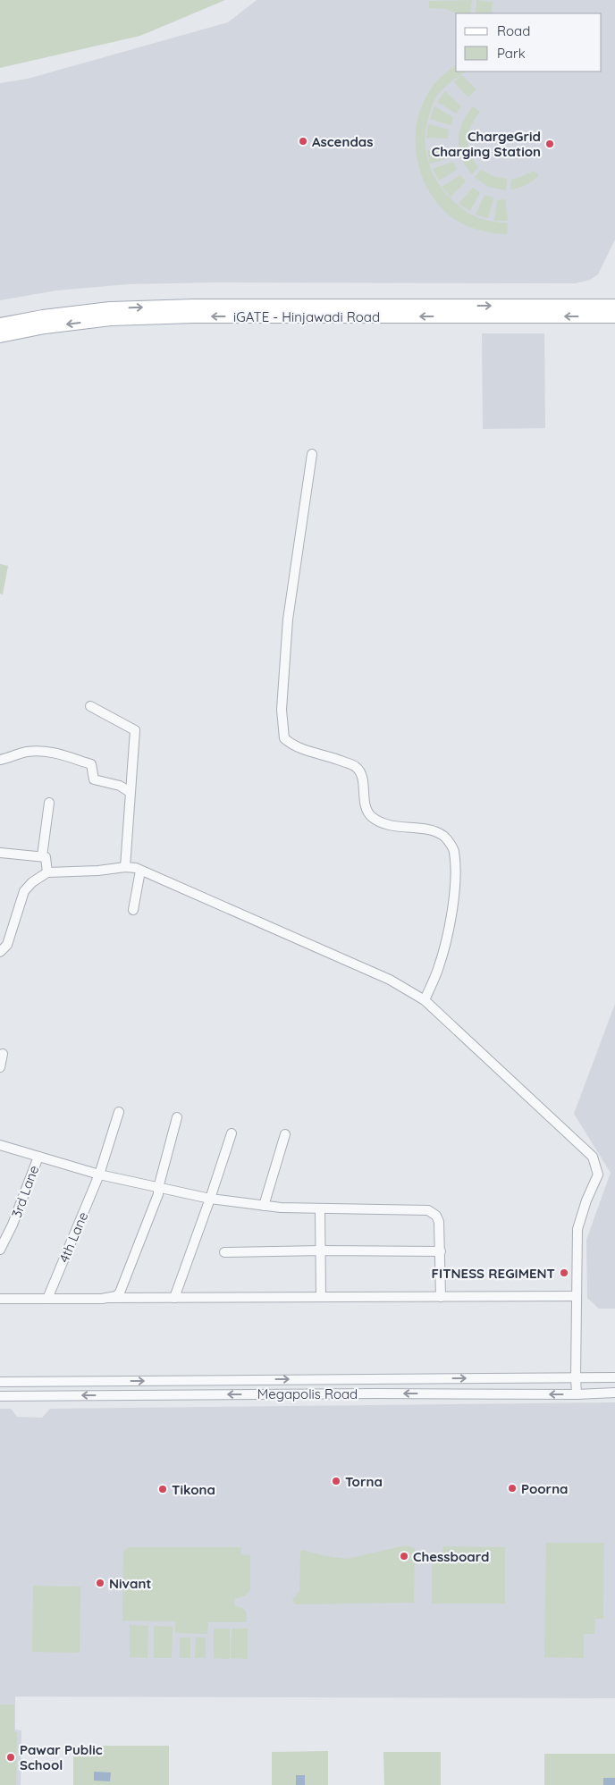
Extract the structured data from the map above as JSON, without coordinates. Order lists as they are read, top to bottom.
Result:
{
  "streets": {
    "main road": ["iGATE - Hinjawadi Road"],
    "street": ["3rd Lane", "4th Lane", "Megapolis Road"]
  },
  "places": [
    "Ascendas",
    "ChargeGrid Charging Station",
    "FITNESS REGIMENT",
    "Torna",
    "Poorna",
    "Tikona",
    "Chessboard",
    "Nivant",
    "Pawar Public School"
  ],
  "legend": ["Road", "Park"]
}
